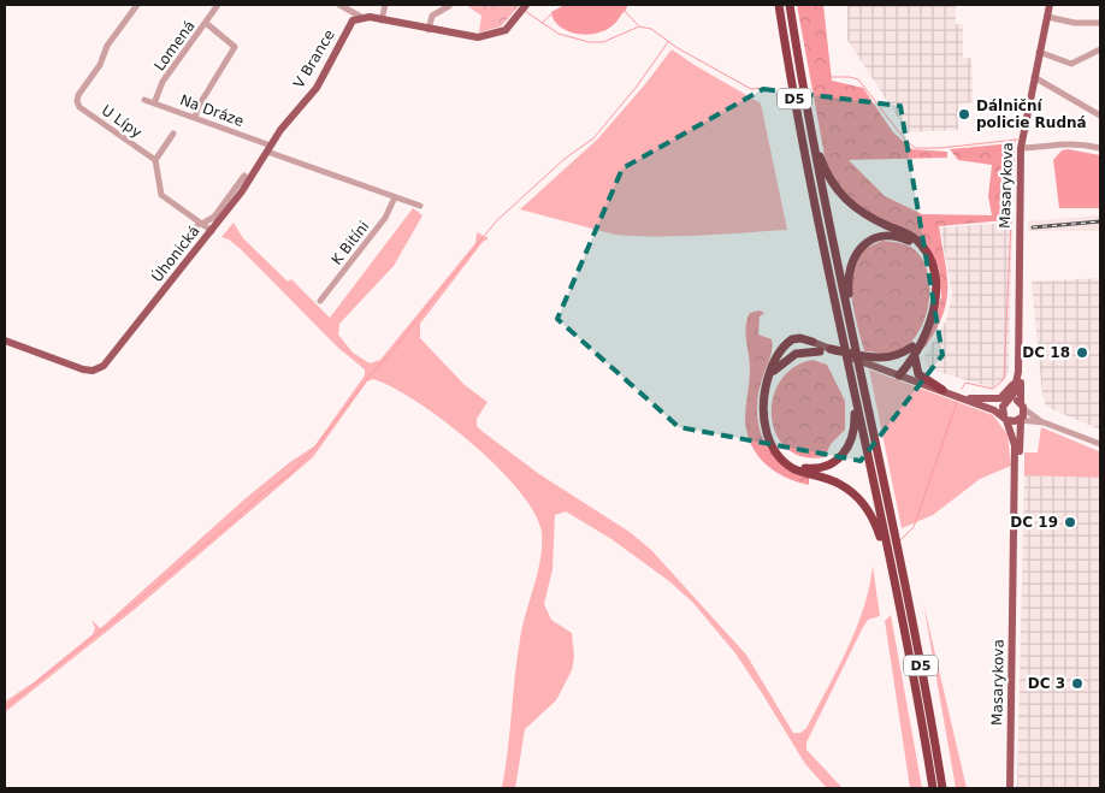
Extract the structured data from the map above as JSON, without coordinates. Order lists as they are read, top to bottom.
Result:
{
  "streets": {
    "highway": ["D5"],
    "main road": ["V Brance", "Masarykova", "Úhonická"],
    "street": [
      "Lomená",
      "Na Dráze",
      "U Lípy",
      "K Bitíni"
    ]
  },
  "crossings": [
    ["Lomená", "Na Dráze"],
    ["V Brance", "Na Dráze"],
    ["V Brance", "Úhonická"],
    ["Na Dráze", "K Bitíni"],
    ["Na Dráze", "Úhonická"]
  ],
  "places": [
    "Dálniční policie Rudná",
    "DC 18",
    "DC 19",
    "DC 3"
  ]
}
